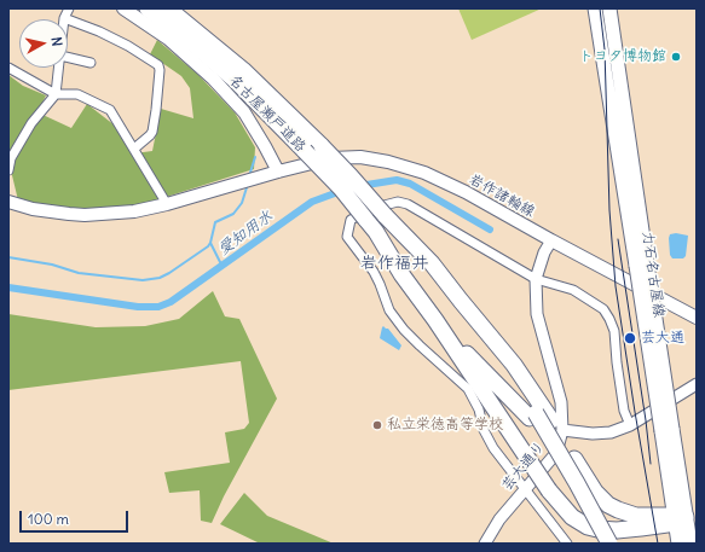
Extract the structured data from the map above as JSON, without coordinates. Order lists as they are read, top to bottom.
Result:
{
  "streets": {
    "highway": ["名古屋瀬戸道路"],
    "main road": ["岩作諸輪線", "力石名古屋線"],
    "street": ["芸大通り"]
  },
  "crossings": [
    ["岩作諸輪線", "芸大通り"]
  ],
  "districts": ["岩作福井"],
  "water": ["愛知用水"],
  "places": ["トヨタ博物館", "芸大通", "私立栄徳高等学校"],
  "scale_bar": "100 m",
  "north": "right"
}
